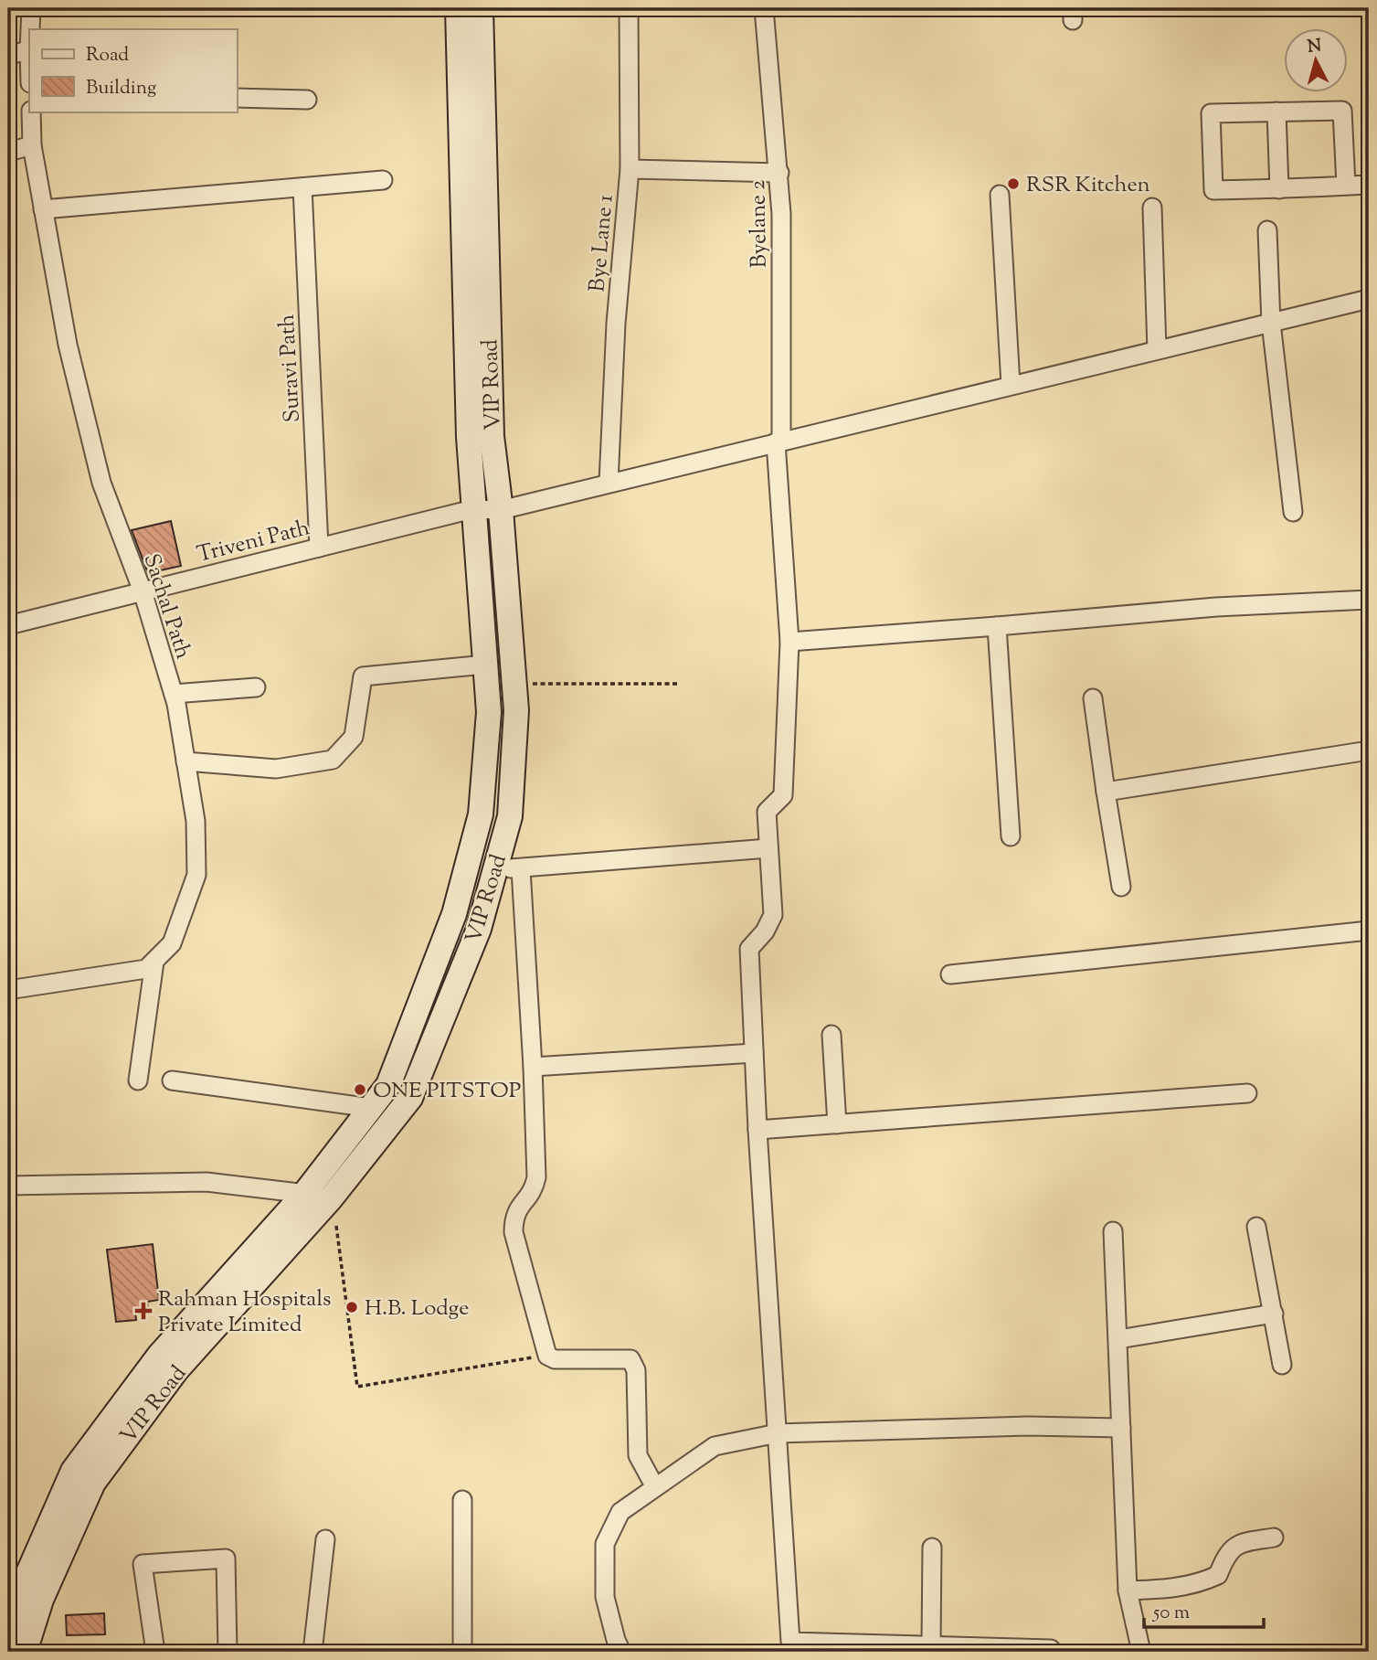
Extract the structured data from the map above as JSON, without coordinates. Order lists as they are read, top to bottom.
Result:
{
  "streets": {
    "main road": ["VIP Road"],
    "street": [
      "Byelane 2",
      "Bye Lane 1",
      "Suravi Path",
      "Triveni Path",
      "Sachal Path"
    ]
  },
  "crossings": [
    ["Byelane 2", "Triveni Path"],
    ["Bye Lane 1", "Triveni Path"],
    ["Suravi Path", "Triveni Path"],
    ["VIP Road", "Triveni Path"],
    ["Triveni Path", "Sachal Path"]
  ],
  "places": {
    "other": ["RSR Kitchen", "ONE PITSTOP", "H.B. Lodge"],
    "health": ["Rahman Hospitals Private Limited"]
  },
  "legend": ["Road", "Building"],
  "scale_bar": "50 m",
  "north": "top"
}
